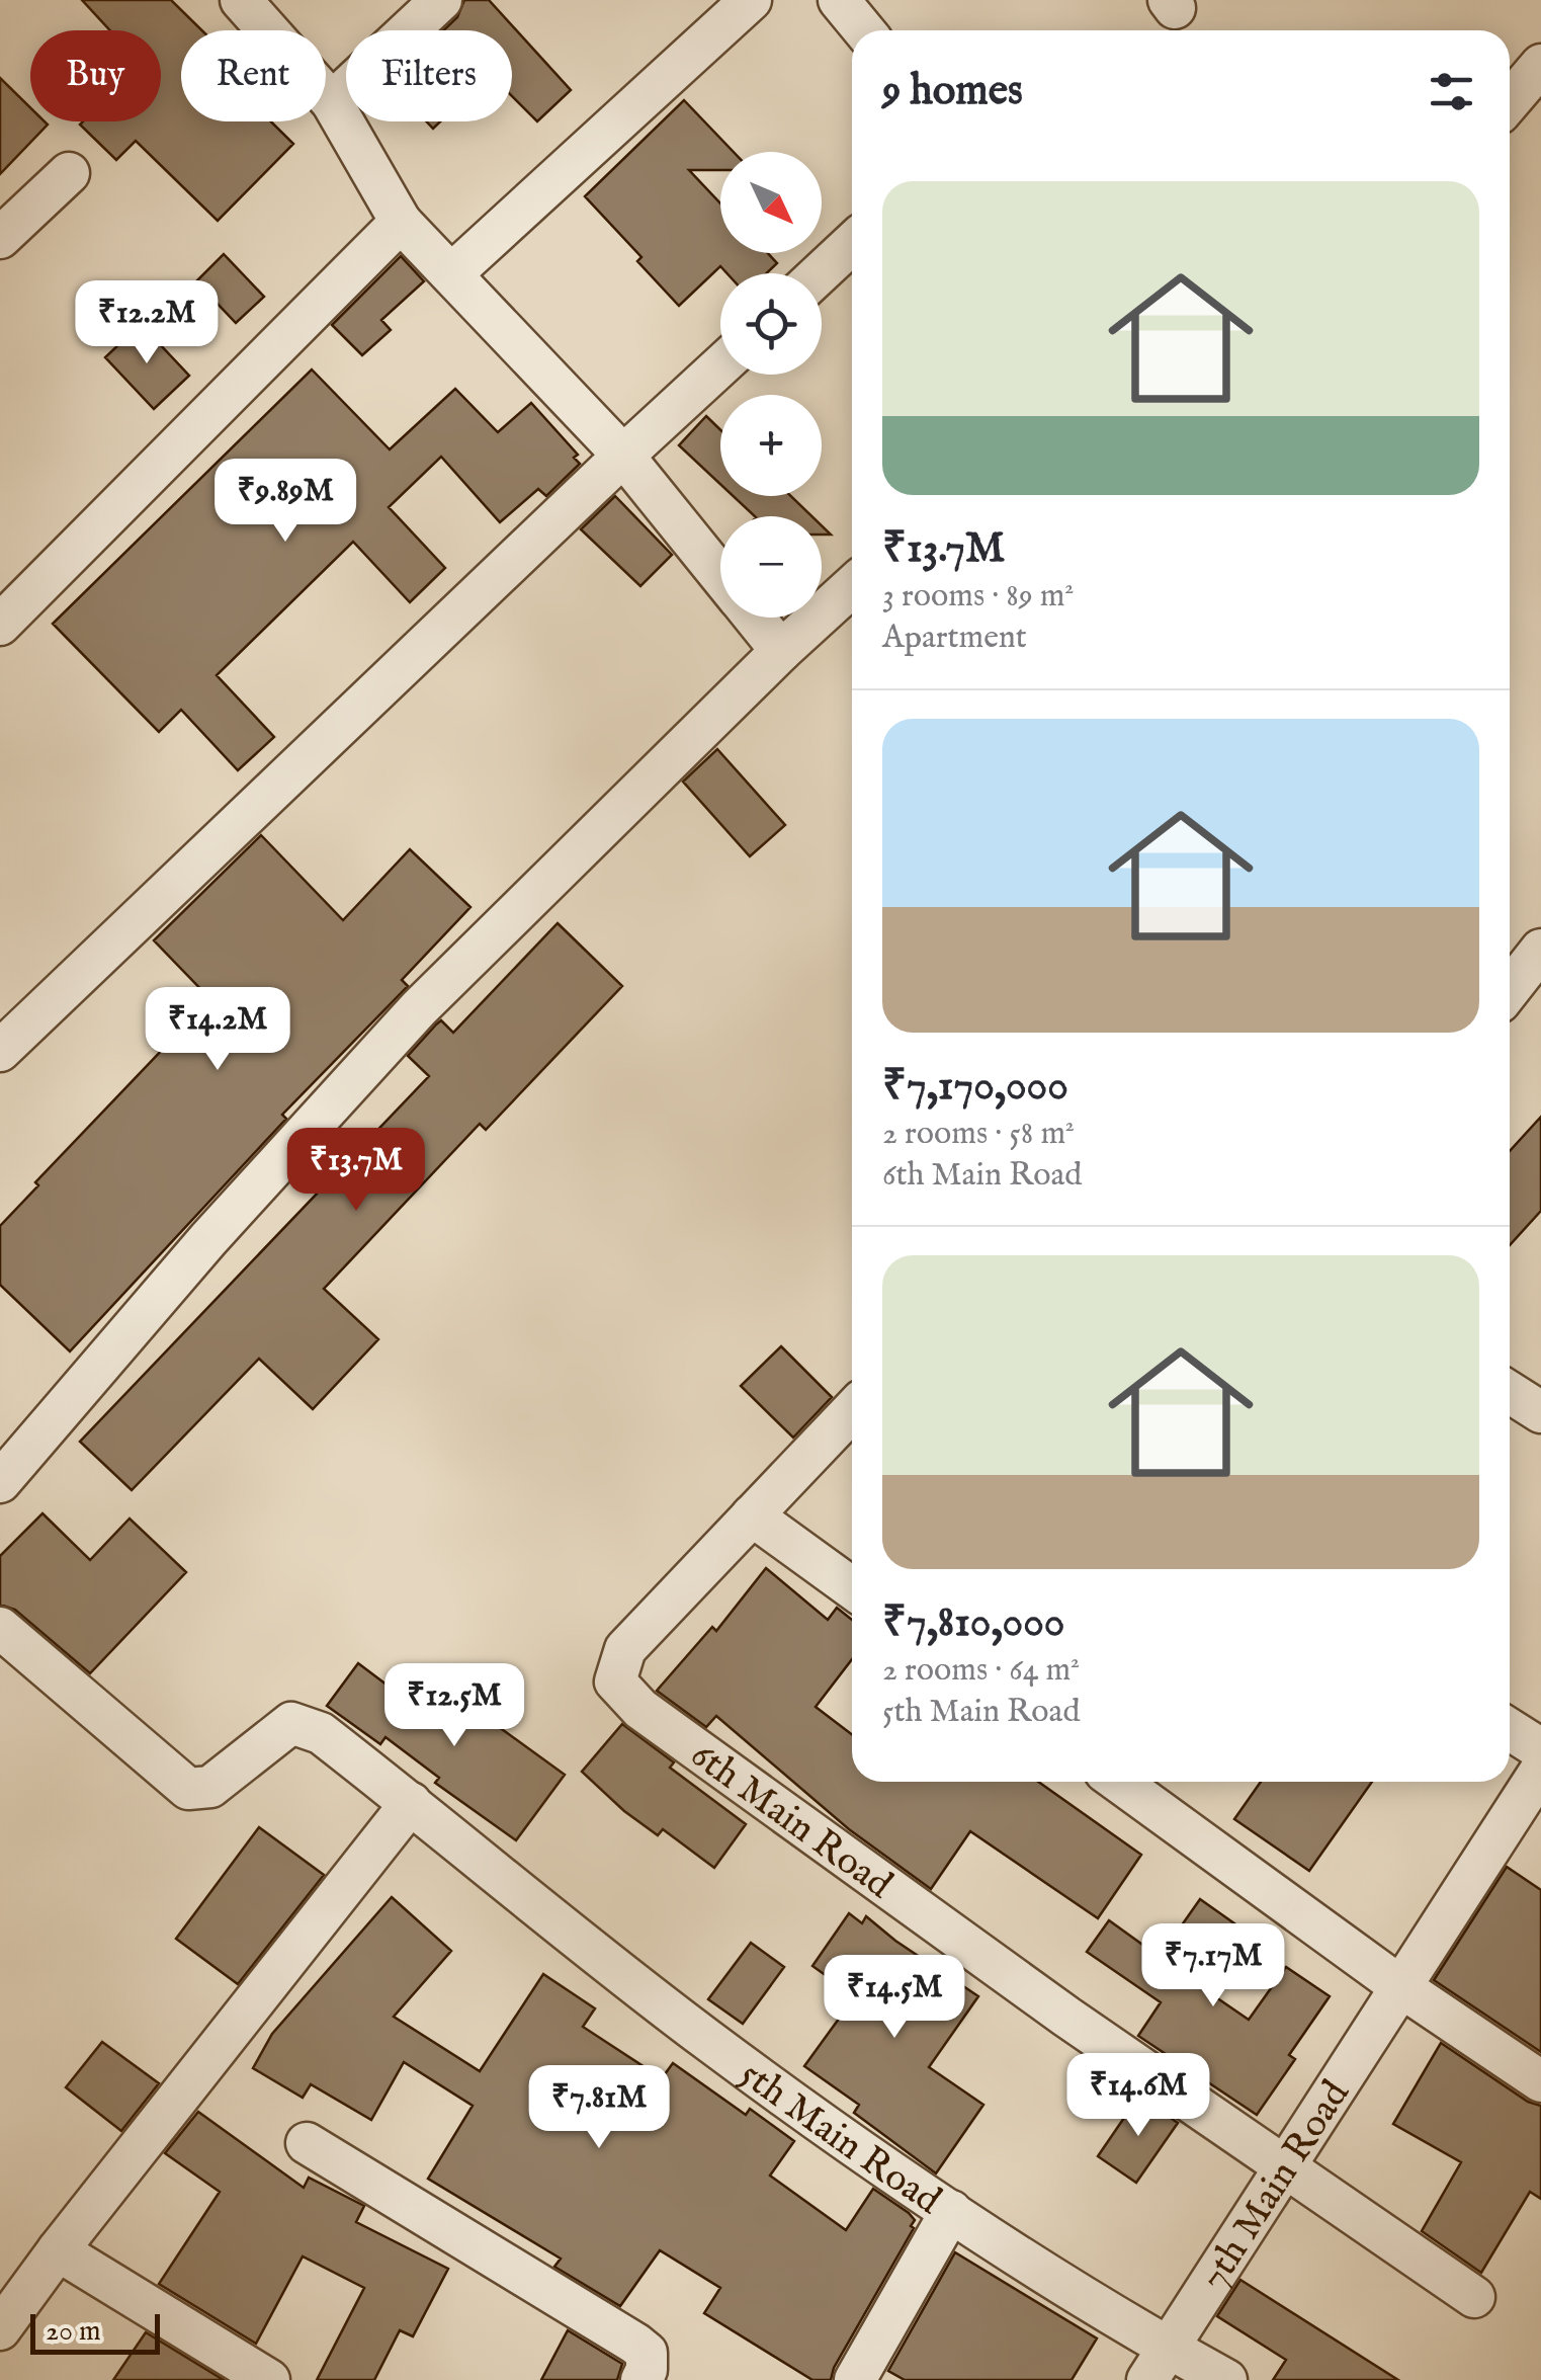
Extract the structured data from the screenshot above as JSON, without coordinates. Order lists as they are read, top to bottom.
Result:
{
  "streets": {
    "street": ["6th Main Road", "5th Main Road", "7th Main Road"]
  },
  "crossings": [
    ["6th Main Road", "7th Main Road"],
    ["5th Main Road", "7th Main Road"]
  ],
  "scale_bar": "20 m",
  "north": "bottom right",
  "page": {
    "chip": ["Buy", "Rent", "Filters"],
    "heading": "9 homes",
    "map_buttons": ["+", "−"],
    "list": [
      {
        "name": "₹13.7M",
        "note": "3 rooms · 89 m² · Apartment"
      },
      {
        "name": "₹7,170,000",
        "note": "2 rooms · 58 m² · 6th Main Road"
      },
      {
        "name": "₹7,810,000",
        "note": "2 rooms · 64 m² · 5th Main Road"
      }
    ],
    "price": [
      "₹12.2M",
      "₹9.89M",
      "₹14.2M",
      "₹13.7M",
      "₹12.5M",
      "₹7.17M",
      "₹14.5M",
      "₹14.6M",
      "₹7.81M"
    ],
    "scale": "20 m"
  }
}
